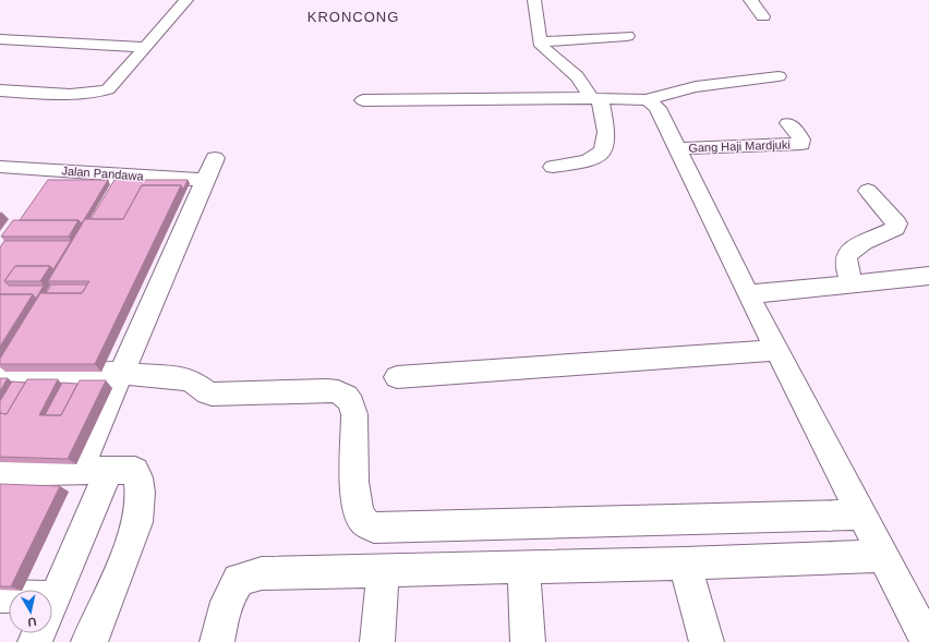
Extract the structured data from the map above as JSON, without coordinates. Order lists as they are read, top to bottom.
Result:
{
  "streets": {
    "street": ["Gang Haji Mardjuki", "Jalan Pandawa"]
  },
  "districts": ["KRONCONG"],
  "north": "bottom"
}
